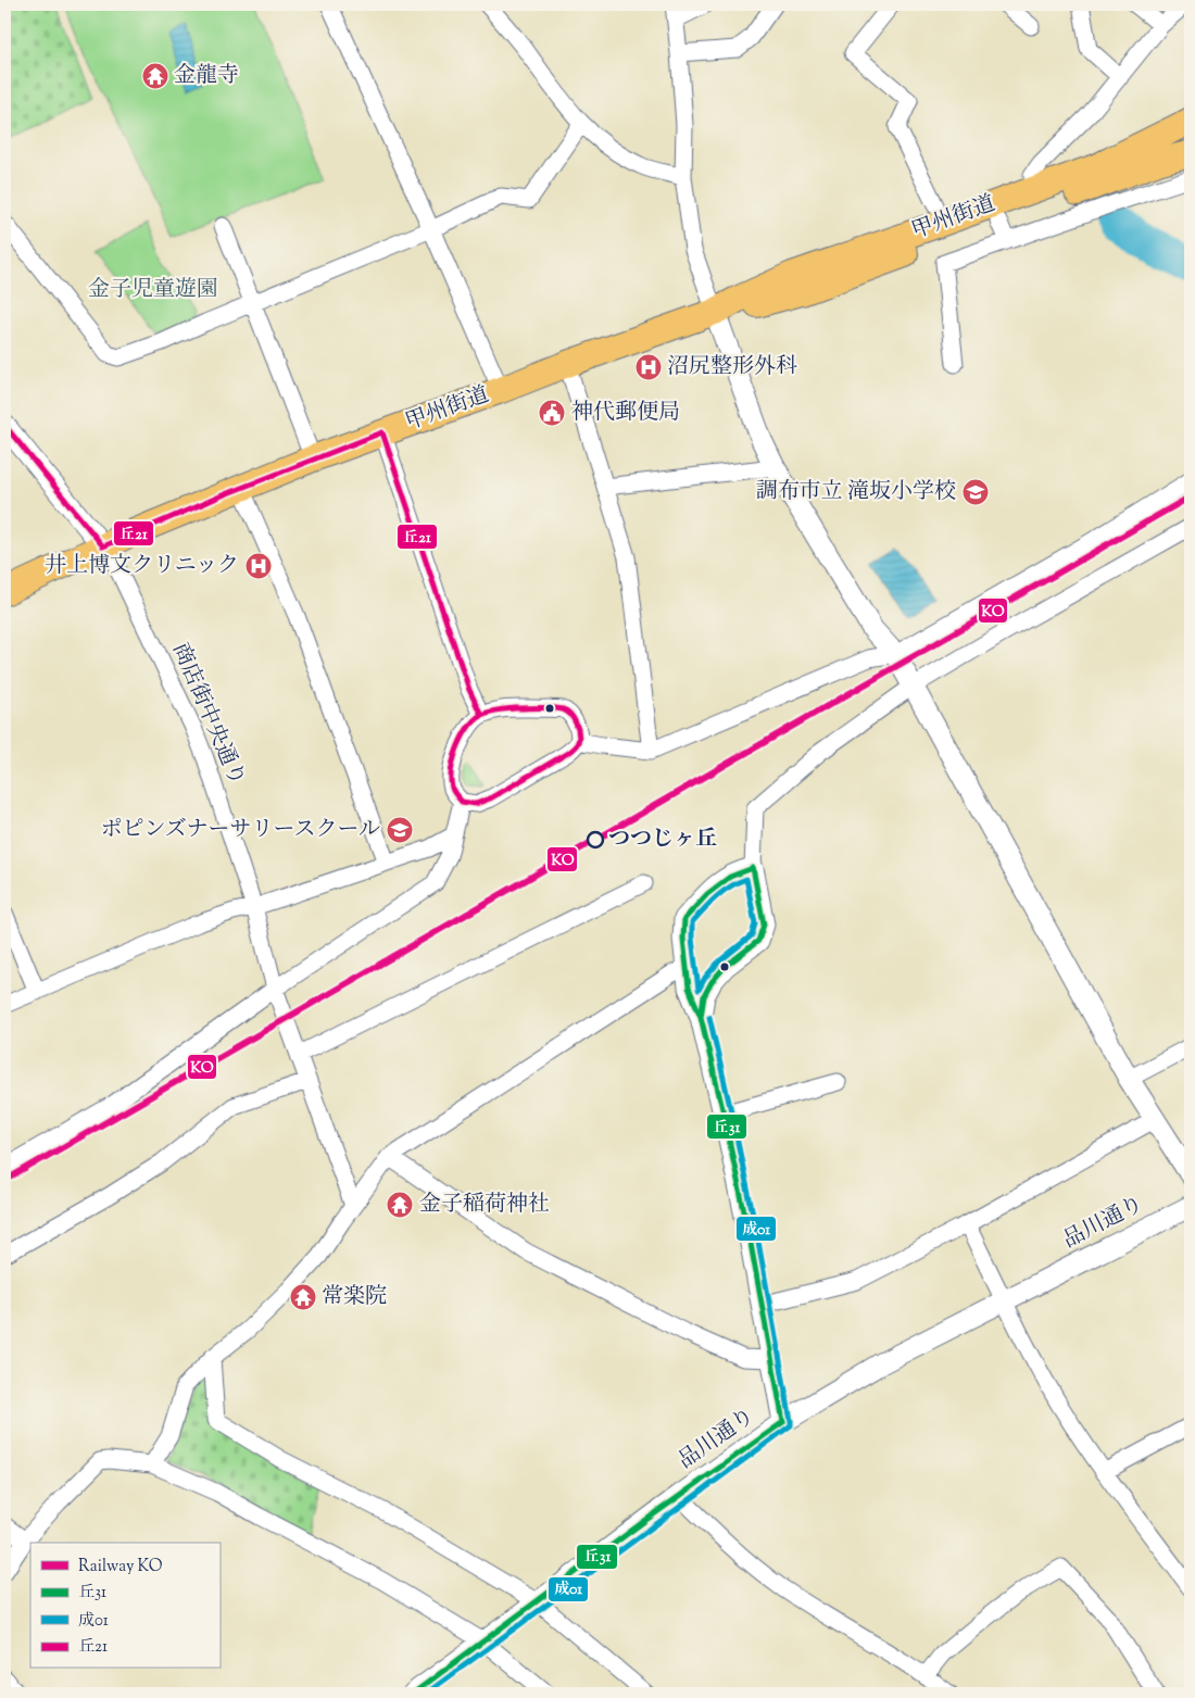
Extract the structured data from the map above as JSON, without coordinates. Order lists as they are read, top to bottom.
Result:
{
  "streets": {
    "highway": ["甲州街道"],
    "street": ["商店街中央通り", "品川通り"]
  },
  "crossings": [
    ["甲州街道", "商店街中央通り"]
  ],
  "parks": ["金子児童遊園"],
  "places": {
    "temple": ["金龍寺", "金子稲荷神社", "常楽院"],
    "hospital": ["沼尻整形外科", "井上博文クリニック"],
    "public building": ["神代郵便局"],
    "school or university": ["調布市立 滝坂小学校", "ポピンズナーサリースクール"],
    "other": ["つつじヶ丘"]
  },
  "lines": [
    "transit line 丘21",
    "rail line KO",
    "transit line 丘31",
    "transit line 成01"
  ],
  "legend": [
    "Railway KO",
    "丘31",
    "成01",
    "丘21"
  ]
}
